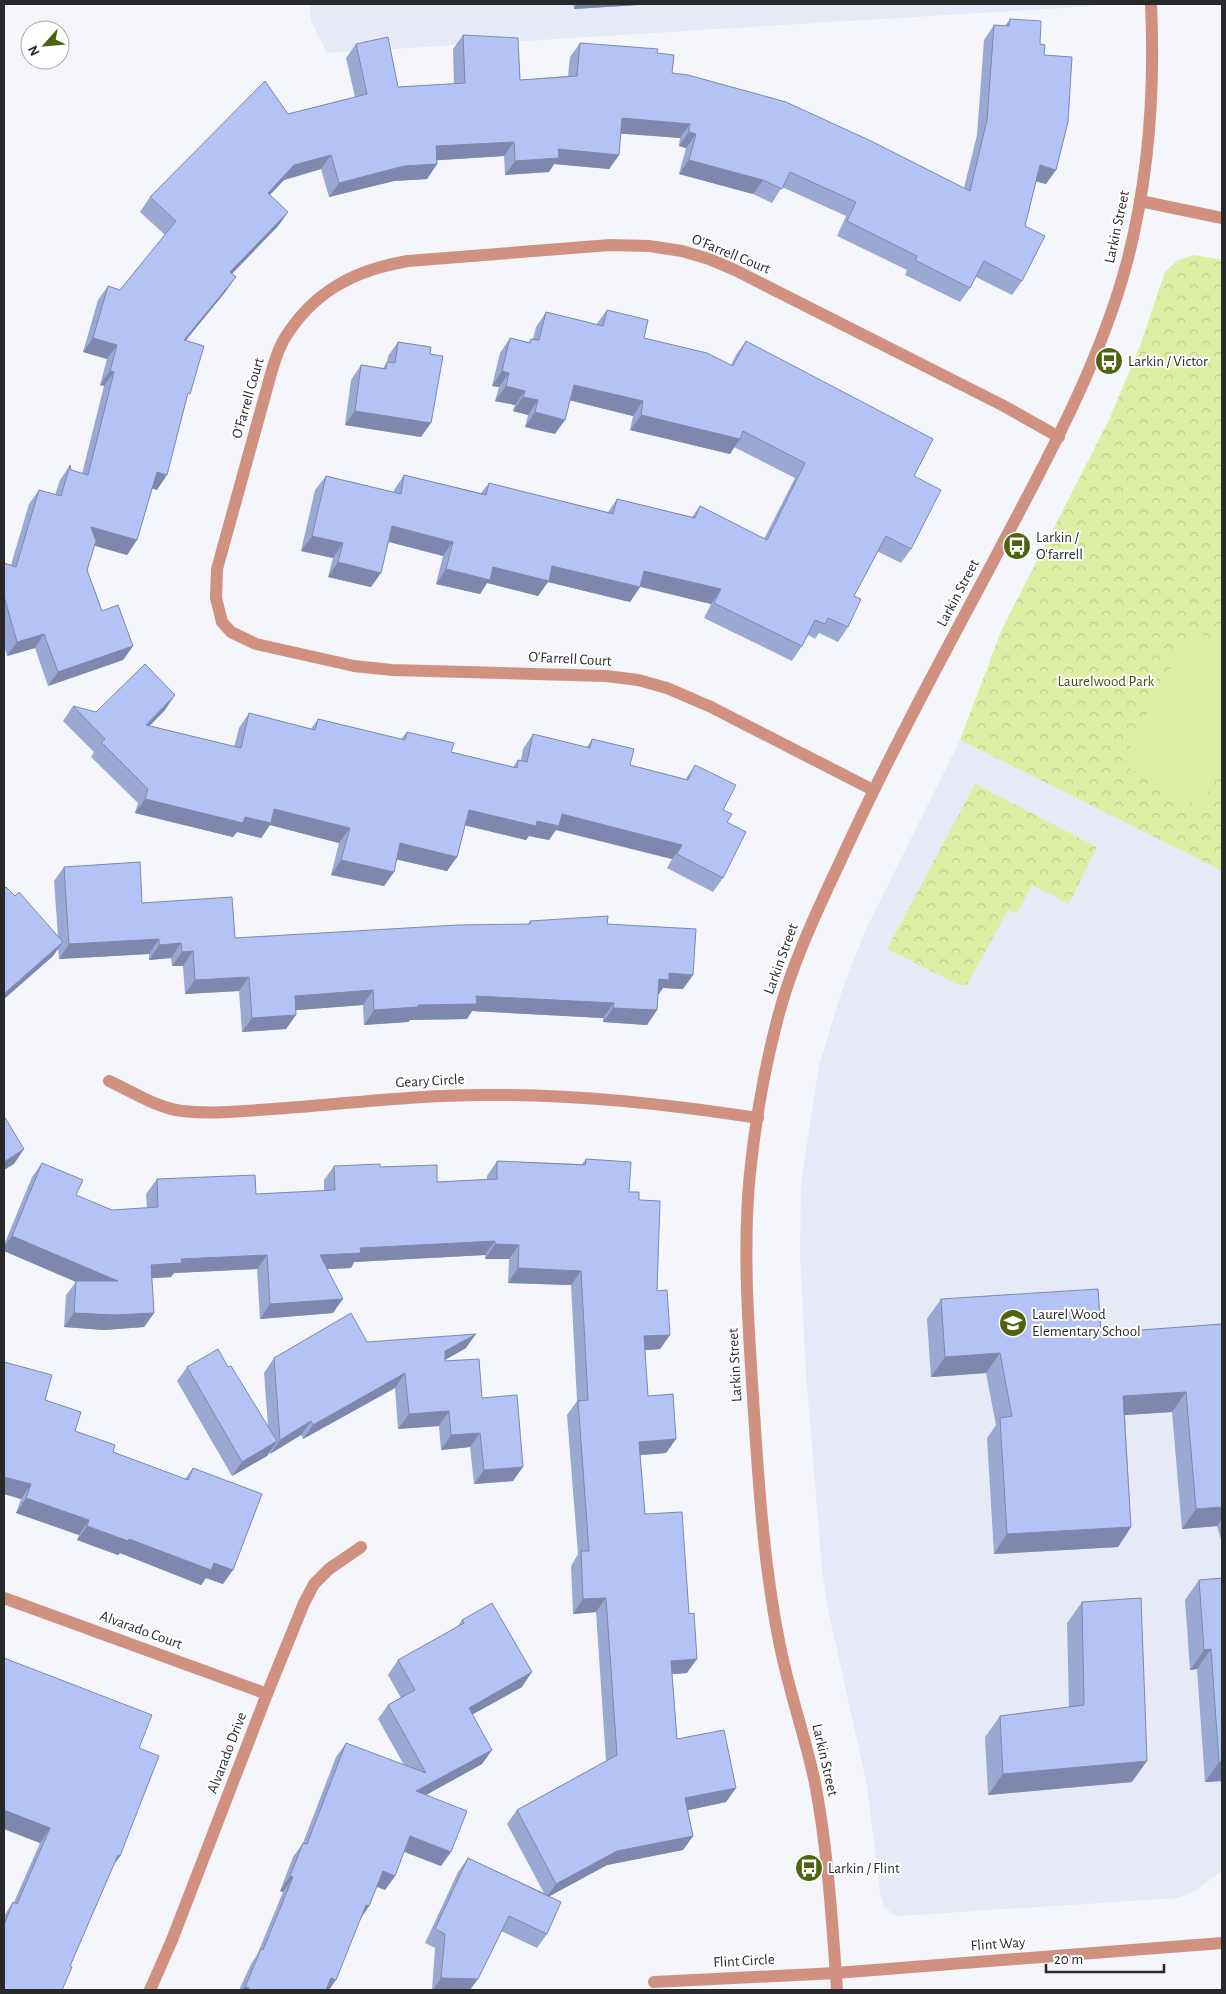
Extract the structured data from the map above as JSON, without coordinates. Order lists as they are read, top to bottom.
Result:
{
  "streets": {
    "street": [
      "Larkin Street",
      "O'Farrell Court",
      "Geary Circle",
      "Alvarado Court",
      "Alvarado Drive",
      "Flint Way",
      "Flint Circle"
    ]
  },
  "crossings": [
    ["Larkin Street", "O'Farrell Court"],
    ["Larkin Street", "Geary Circle"],
    ["Larkin Street", "Flint Way"],
    ["Larkin Street", "Flint Circle"],
    ["Alvarado Court", "Alvarado Drive"],
    ["Flint Way", "Flint Circle"]
  ],
  "parks": ["Laurelwood Park"],
  "places": {
    "bus stop": ["Larkin / Victor", "Larkin / O'farrell", "Larkin / Flint"],
    "school or university": ["Laurel Wood Elementary School"]
  },
  "scale_bar": "20 m",
  "north": "bottom left"
}
